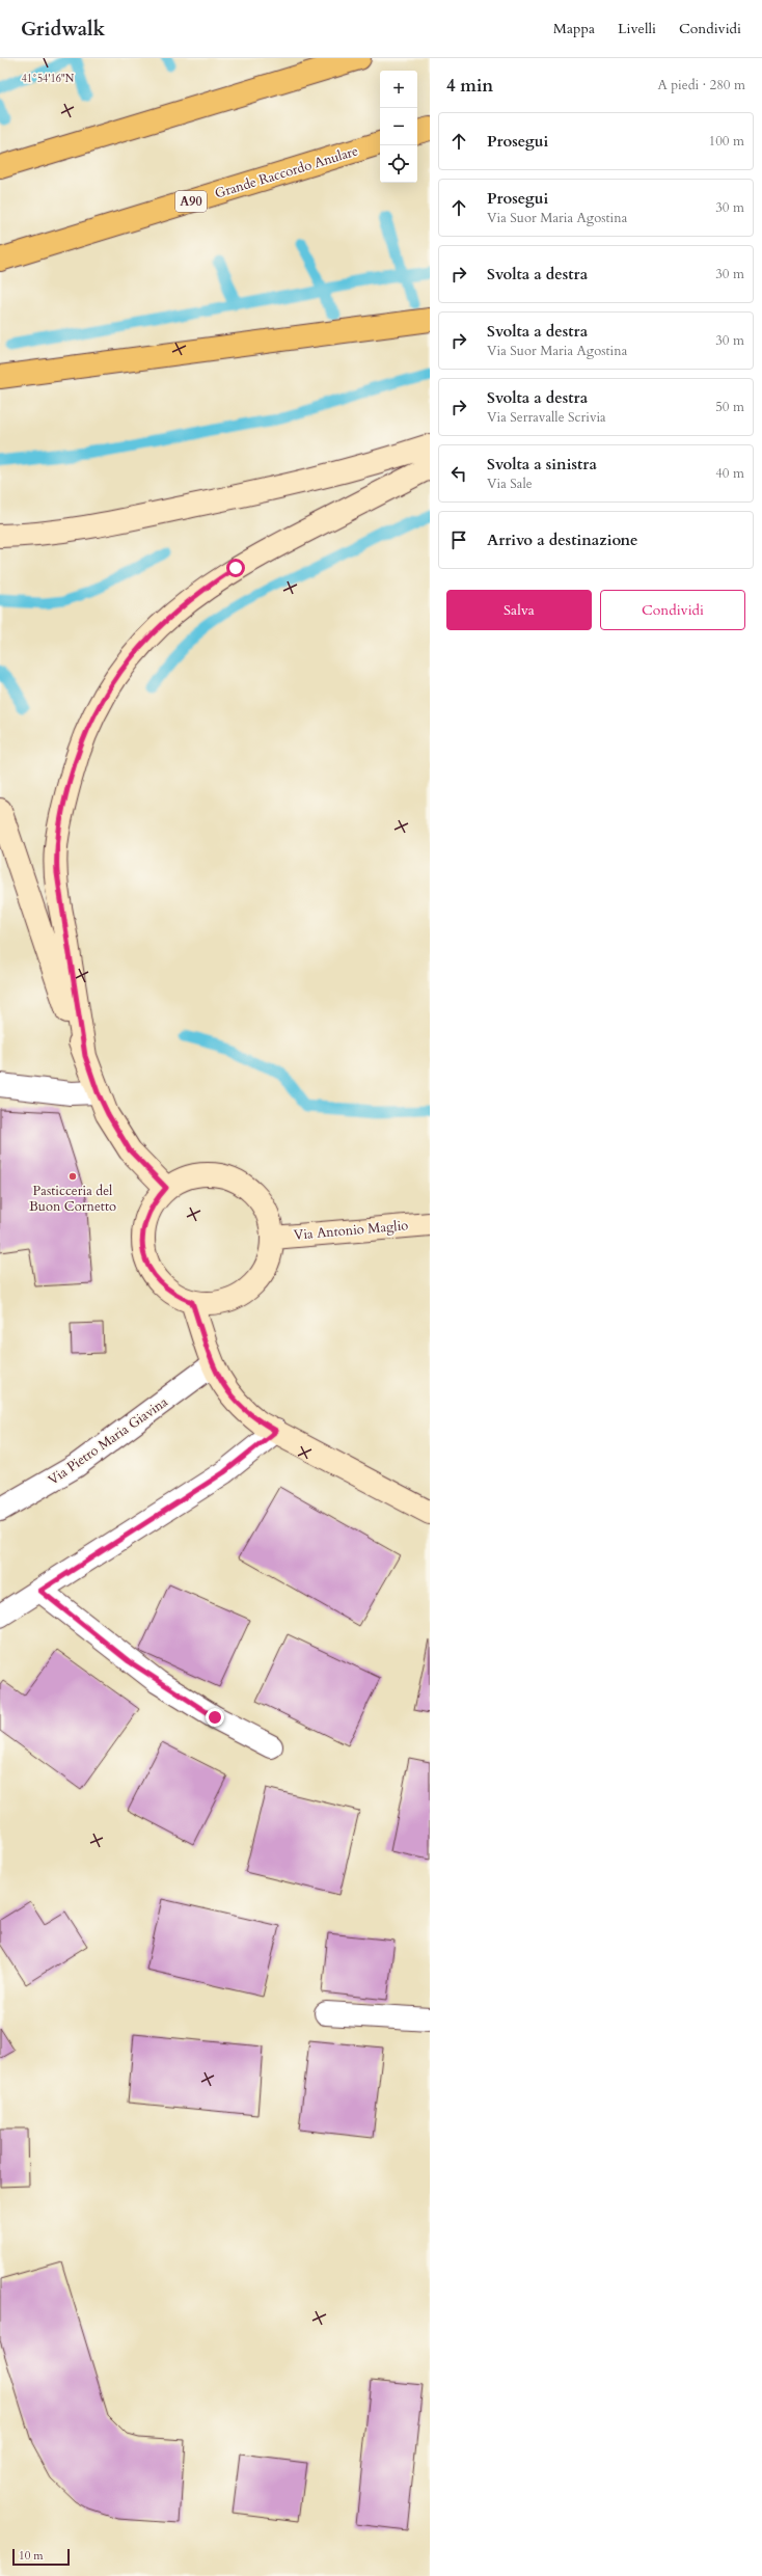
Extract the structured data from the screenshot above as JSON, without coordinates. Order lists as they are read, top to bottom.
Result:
{
  "streets": {
    "highway": ["Grande Raccordo Anulare", "A90"],
    "street": ["Via Antonio Maglio", "Via Pietro Maria Giavina"]
  },
  "places": ["Pasticceria del Buon Cornetto"],
  "scale_bar": "10 m",
  "page": {
    "header": "Gridwalk",
    "nav": ["Mappa", "Livelli", "Condividi"],
    "heading": ["4 min", "A piedi · 280 m"],
    "map_buttons": ["+", "−"],
    "list": [
      ["Prosegui", "100 m"],
      ["Prosegui", "Via Suor Maria Agostina", "30 m"],
      ["Svolta a destra", "30 m"],
      ["Svolta a destra", "Via Suor Maria Agostina", "30 m"],
      ["Svolta a destra", "Via Serravalle Scrivia", "50 m"],
      ["Svolta a sinistra", "Via Sale", "40 m"],
      "Arrivo a destinazione"
    ],
    "buttons": ["Salva", "Condividi"],
    "scale": "10 m"
  },
  "coordinates": ["41°54'16\"N"]
}
